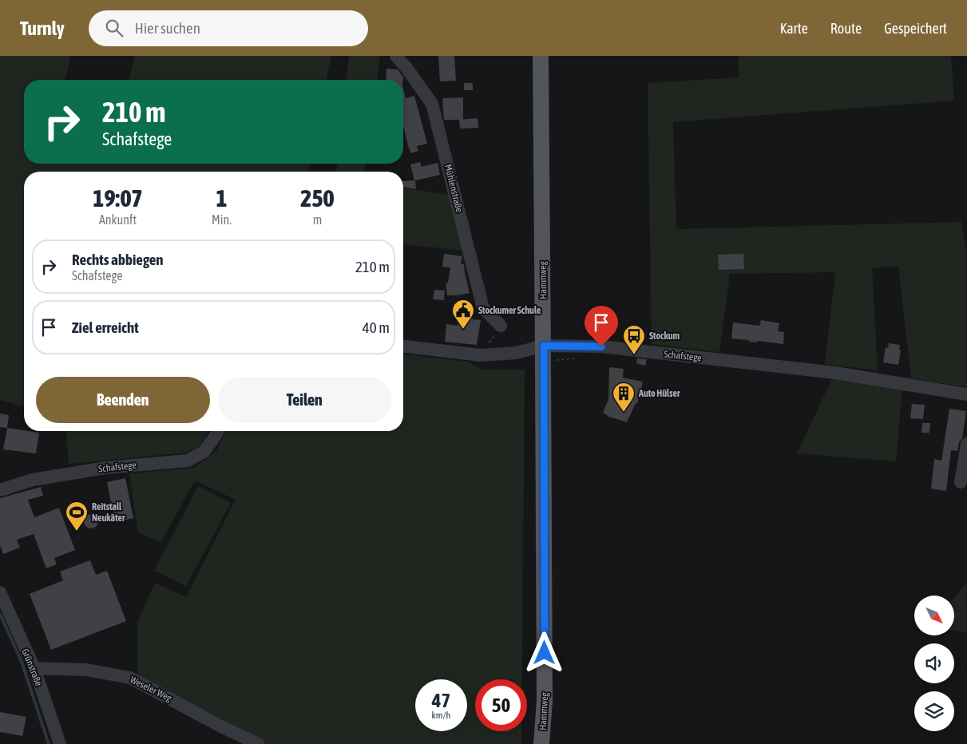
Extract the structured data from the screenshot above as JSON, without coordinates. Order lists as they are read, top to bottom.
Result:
{
  "streets": {
    "main road": ["Hammweg"],
    "street": [
      "Mühlenstraße",
      "Schafstege",
      "Grünstraße",
      "Weseler Weg"
    ]
  },
  "crossings": [
    ["Hammweg", "Schafstege"],
    ["Grünstraße", "Weseler Weg"]
  ],
  "places": {
    "public building": ["Stockumer Schule"],
    "bus stop": ["Stockum"],
    "building": ["Auto Hülser"],
    "sports": ["Reitstall Neukäter"]
  },
  "north": "bottom right",
  "page": {
    "header": "Turnly",
    "search": "Hier suchen",
    "nav": ["Karte", "Route", "Gespeichert"],
    "turn": ["210 m", "Schafstege"],
    "eta": [
      "19:07",
      "Ankunft",
      "1",
      "Min.",
      "250",
      "m"
    ],
    "list": [
      {
        "name": "Rechts abbiegen",
        "note": "Schafstege",
        "value": "210 m"
      },
      {
        "name": "Ziel erreicht",
        "value": "40 m"
      }
    ],
    "buttons": ["Beenden", "Teilen"],
    "speed": "47 km/h",
    "limit": "50"
  }
}
